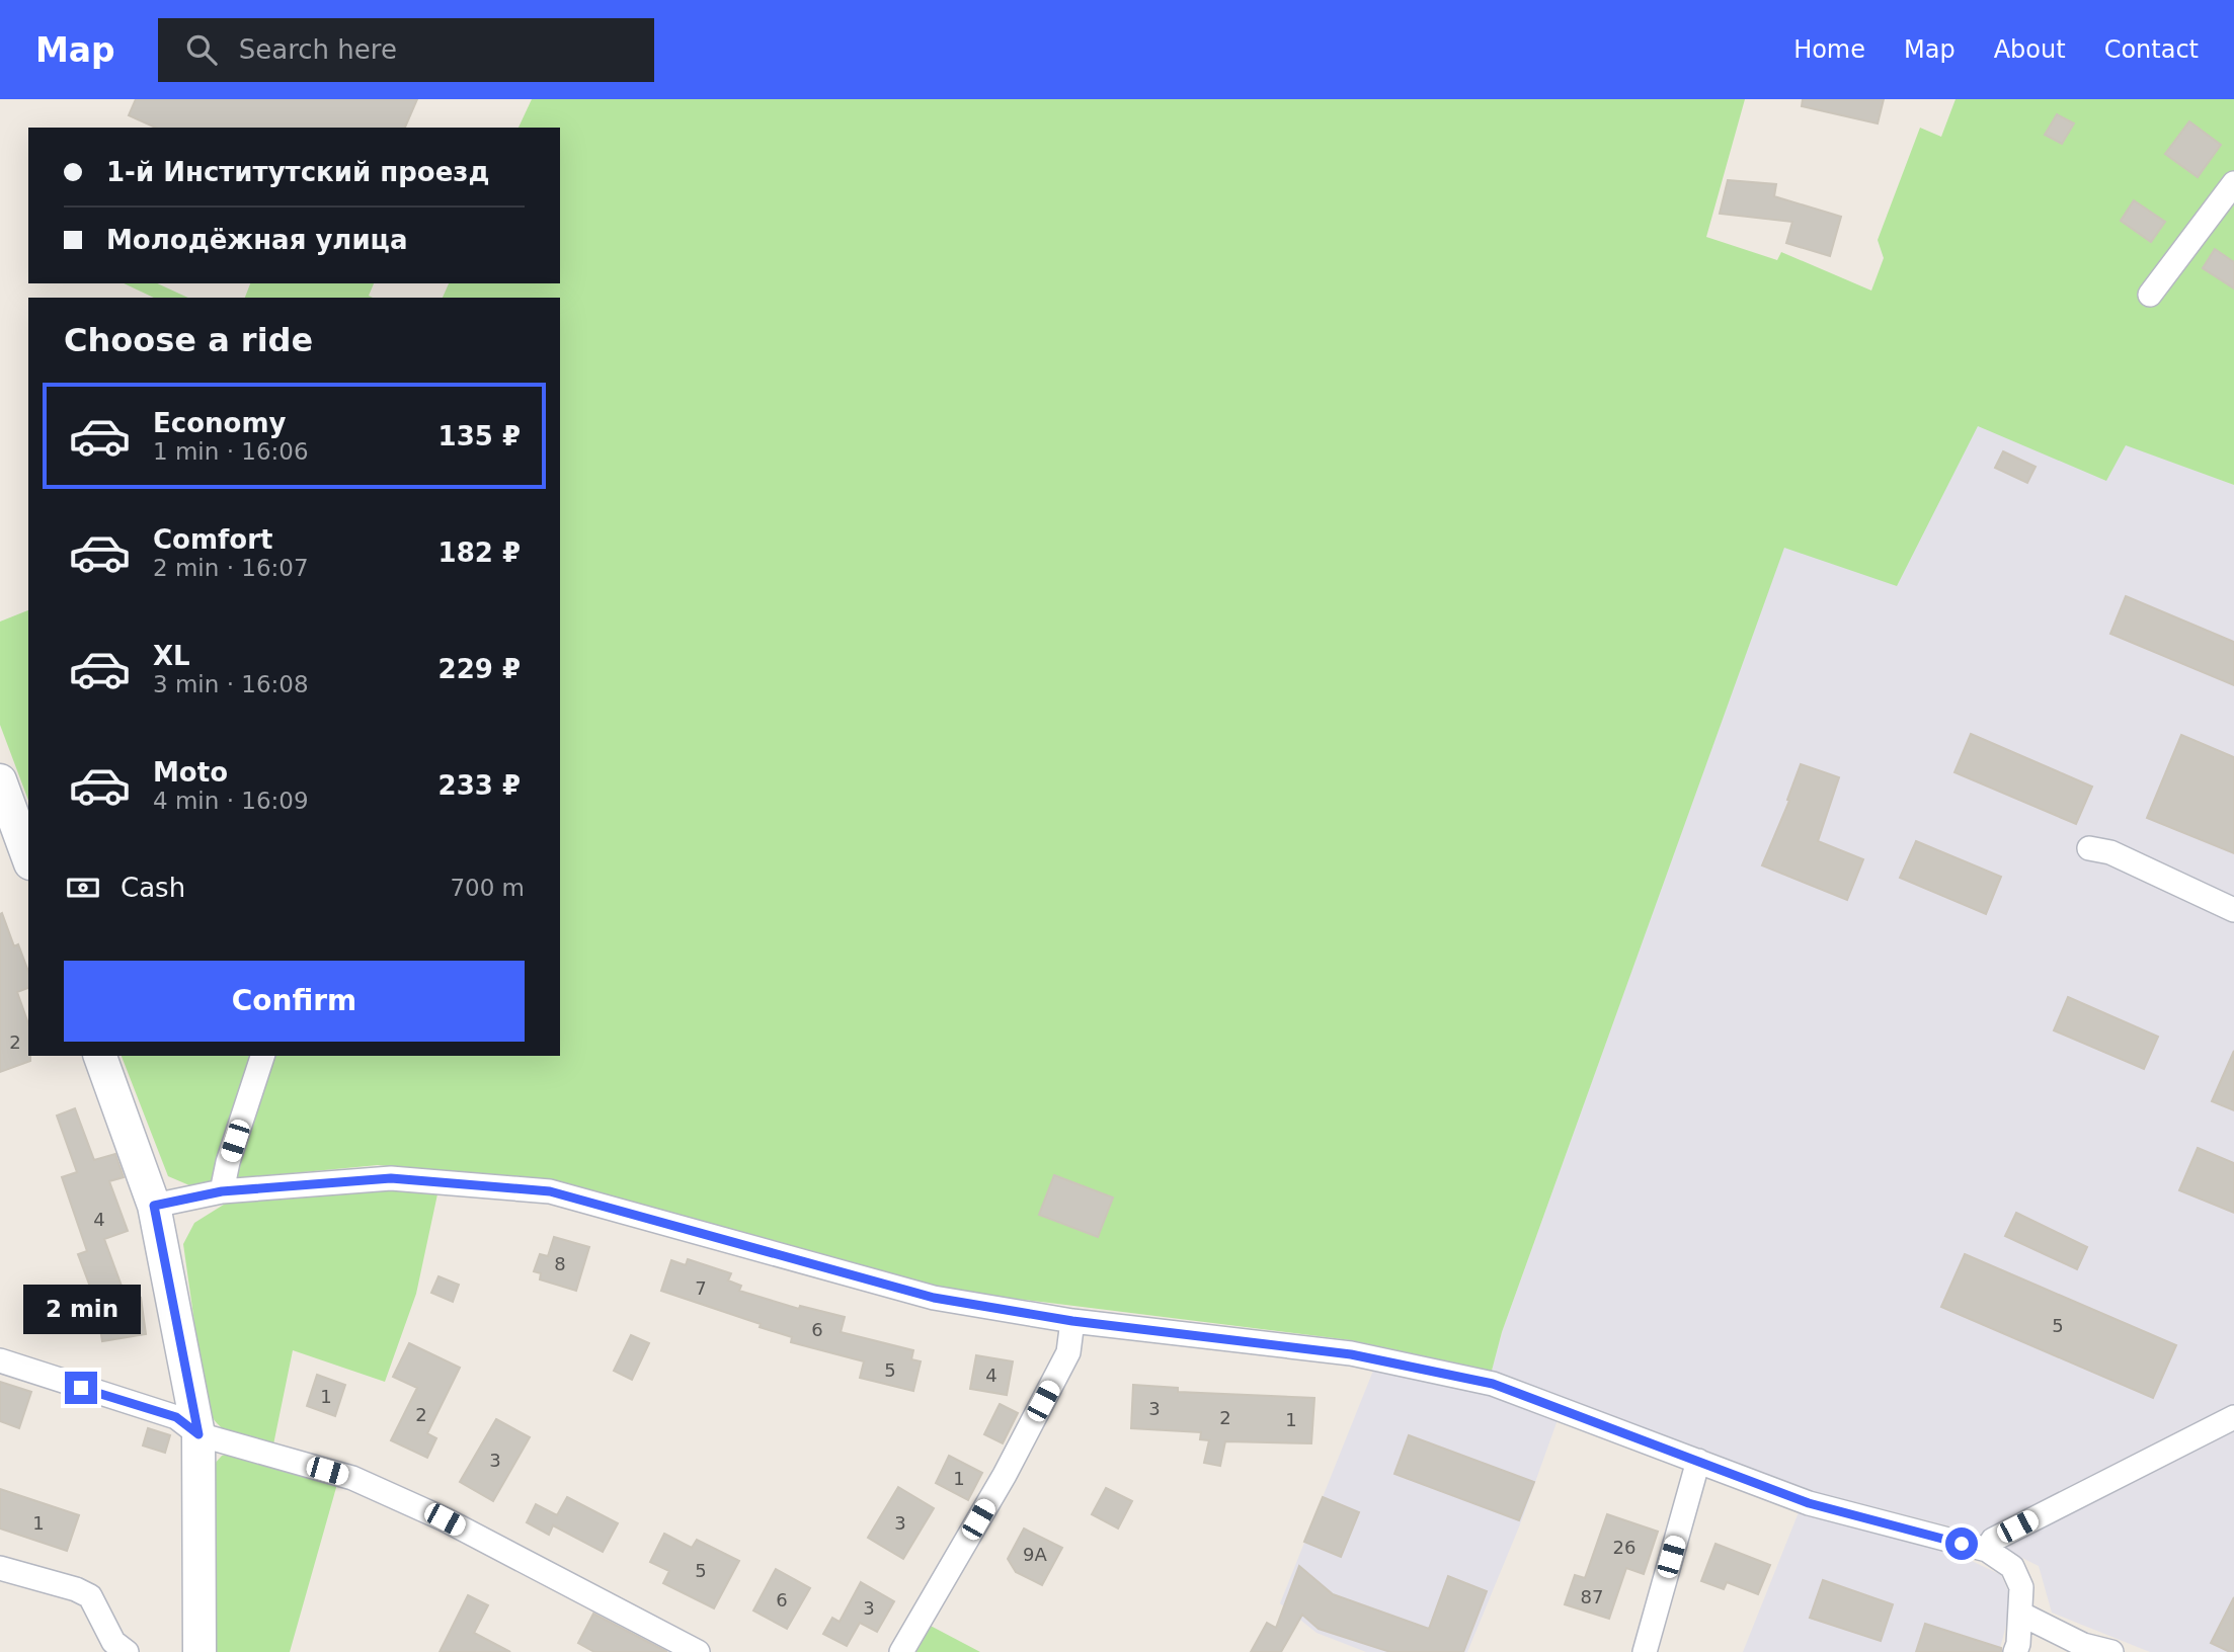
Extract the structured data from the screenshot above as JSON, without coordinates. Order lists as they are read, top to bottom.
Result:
{
  "house_numbers": [
    "2",
    "4",
    "8",
    "7",
    "5",
    "6",
    "5",
    "4",
    "1",
    "3",
    "2",
    "2",
    "1",
    "3",
    "1",
    "1",
    "3",
    "26",
    "9А",
    "5",
    "87",
    "6",
    "3"
  ],
  "page": {
    "header": "Map",
    "search": "Search here",
    "nav": [
      "Home",
      "Map",
      "About",
      "Contact"
    ],
    "banner": ["1-й Институтский проезд", "Молодёжная улица"],
    "heading": "Choose a ride",
    "list": [
      {
        "name": "Economy",
        "note": "1 min · 16:06",
        "value": "135 ₽"
      },
      {
        "name": "Comfort",
        "note": "2 min · 16:07",
        "value": "182 ₽"
      },
      {
        "name": "XL",
        "note": "3 min · 16:08",
        "value": "229 ₽"
      },
      {
        "name": "Moto",
        "note": "4 min · 16:09",
        "value": "233 ₽"
      }
    ],
    "pay": ["Cash", "700 m"],
    "buttons": "Confirm",
    "bubble": "2 min"
  }
}
